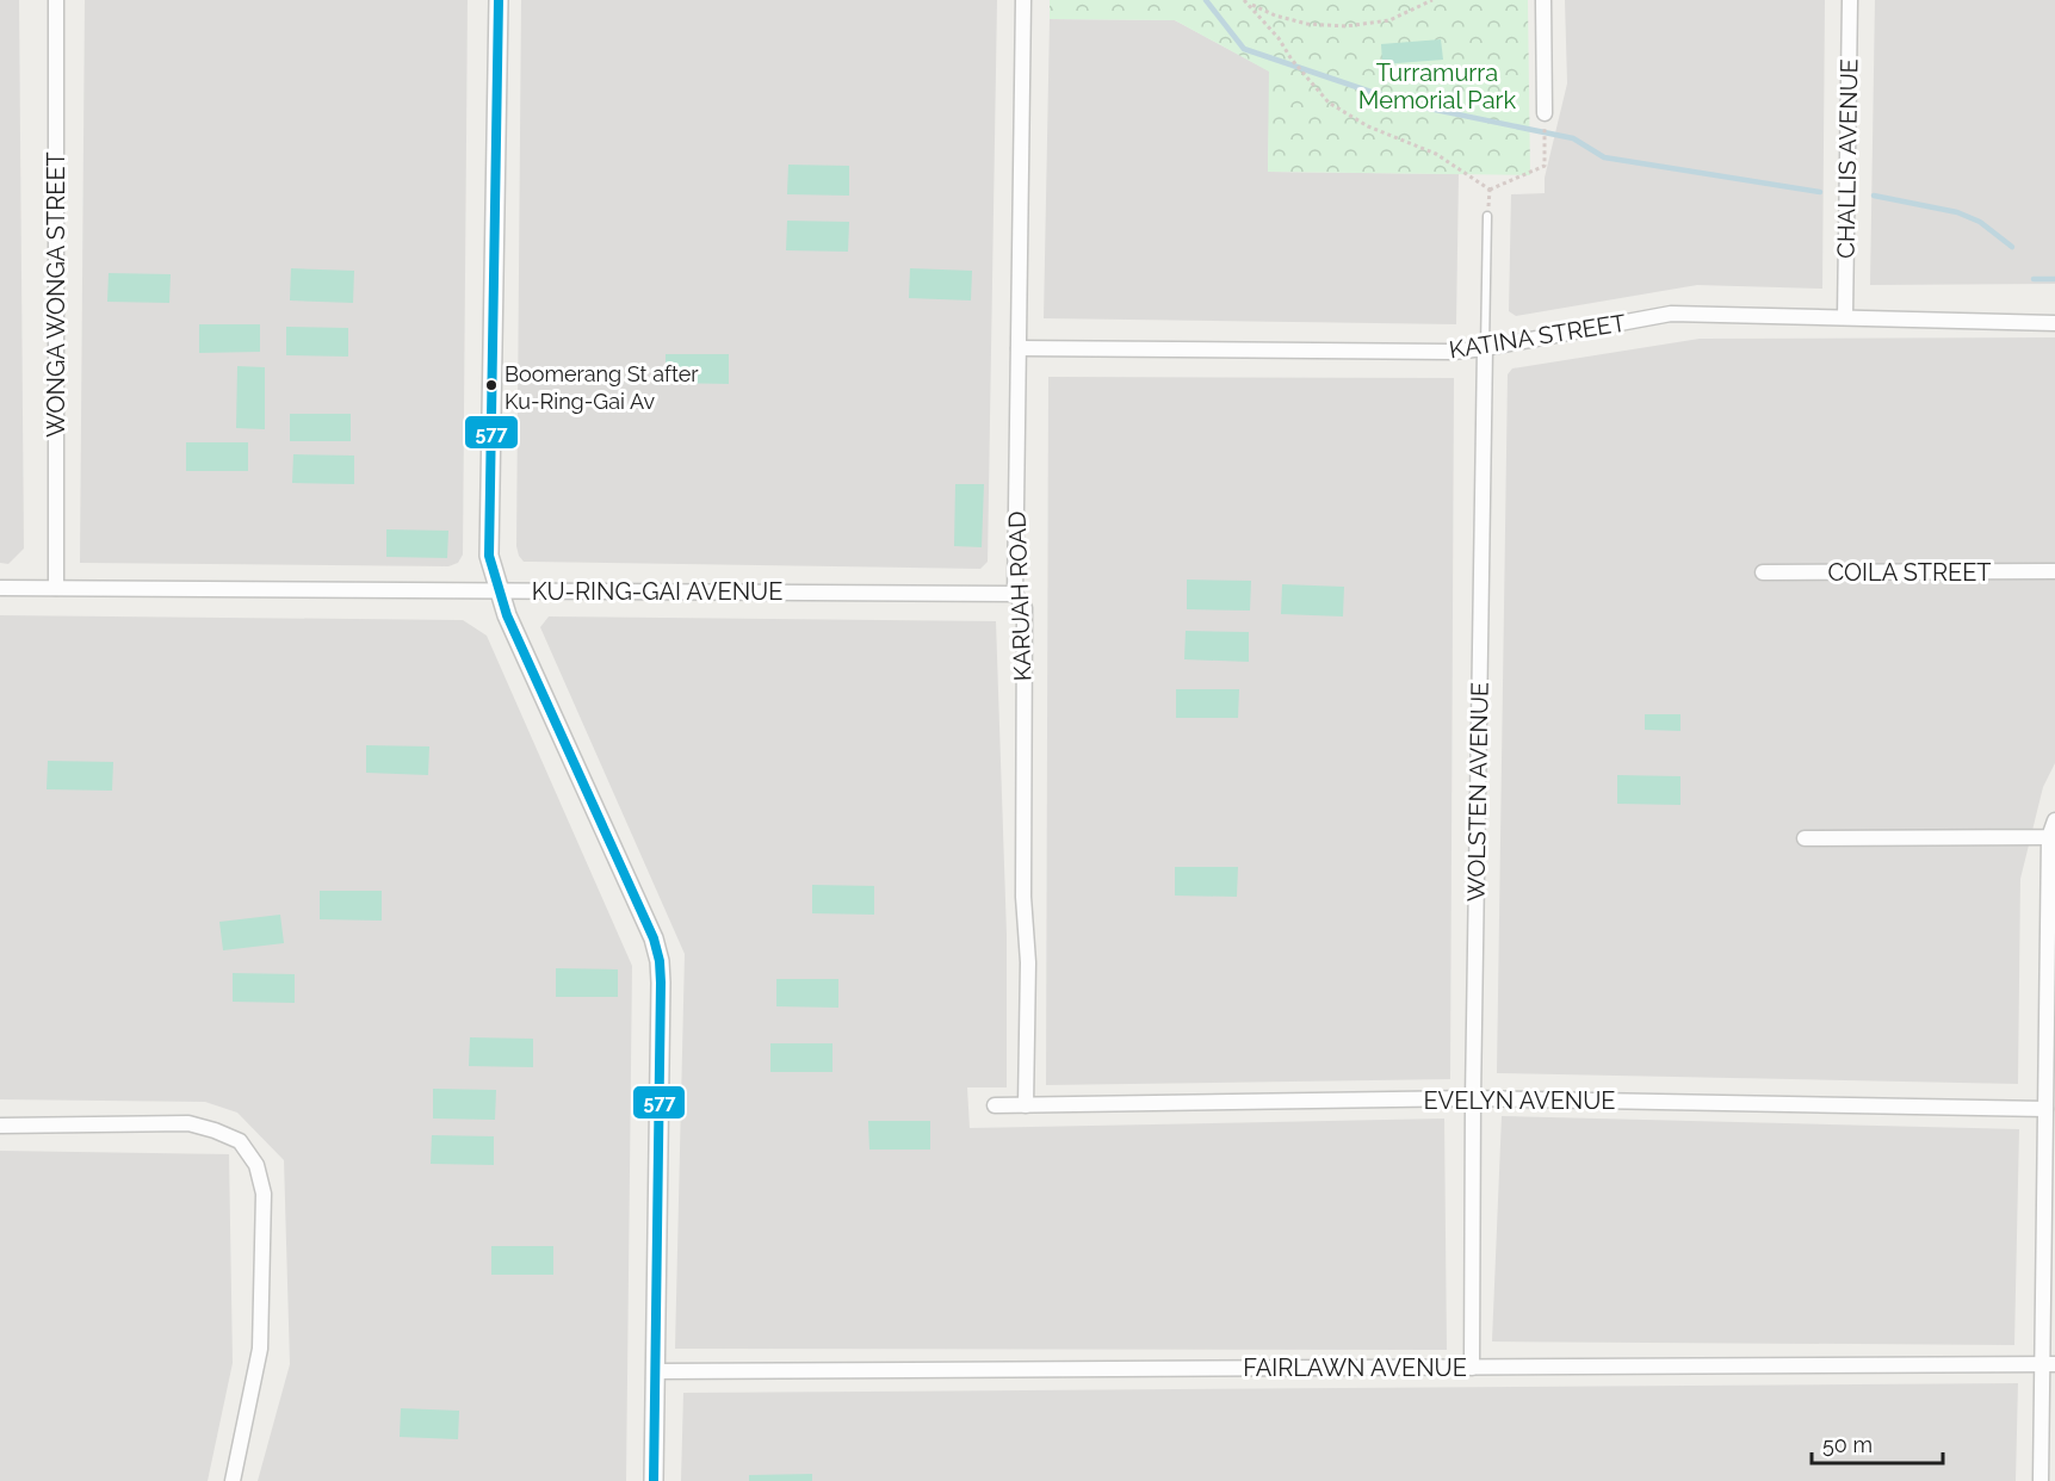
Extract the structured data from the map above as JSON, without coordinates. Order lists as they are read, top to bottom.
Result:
{
  "streets": {
    "street": [
      "CHALLIS AVENUE",
      "WONGA WONGA STREET",
      "KATINA STREET",
      "COILA STREET",
      "KU-RING-GAI AVENUE",
      "KARUAH ROAD",
      "WOLSTEN AVENUE",
      "EVELYN AVENUE",
      "FAIRLAWN AVENUE"
    ]
  },
  "crossings": [
    ["CHALLIS AVENUE", "KATINA STREET"],
    ["WONGA WONGA STREET", "KU-RING-GAI AVENUE"],
    ["KATINA STREET", "KARUAH ROAD"],
    ["KATINA STREET", "WOLSTEN AVENUE"],
    ["KU-RING-GAI AVENUE", "KARUAH ROAD"],
    ["KARUAH ROAD", "EVELYN AVENUE"],
    ["WOLSTEN AVENUE", "EVELYN AVENUE"],
    ["WOLSTEN AVENUE", "FAIRLAWN AVENUE"]
  ],
  "parks": ["Turramurra Memorial Park"],
  "places": ["Boomerang St after Ku-Ring-Gai Av"],
  "lines": ["transit line 577"],
  "scale_bar": "50 m"
}
